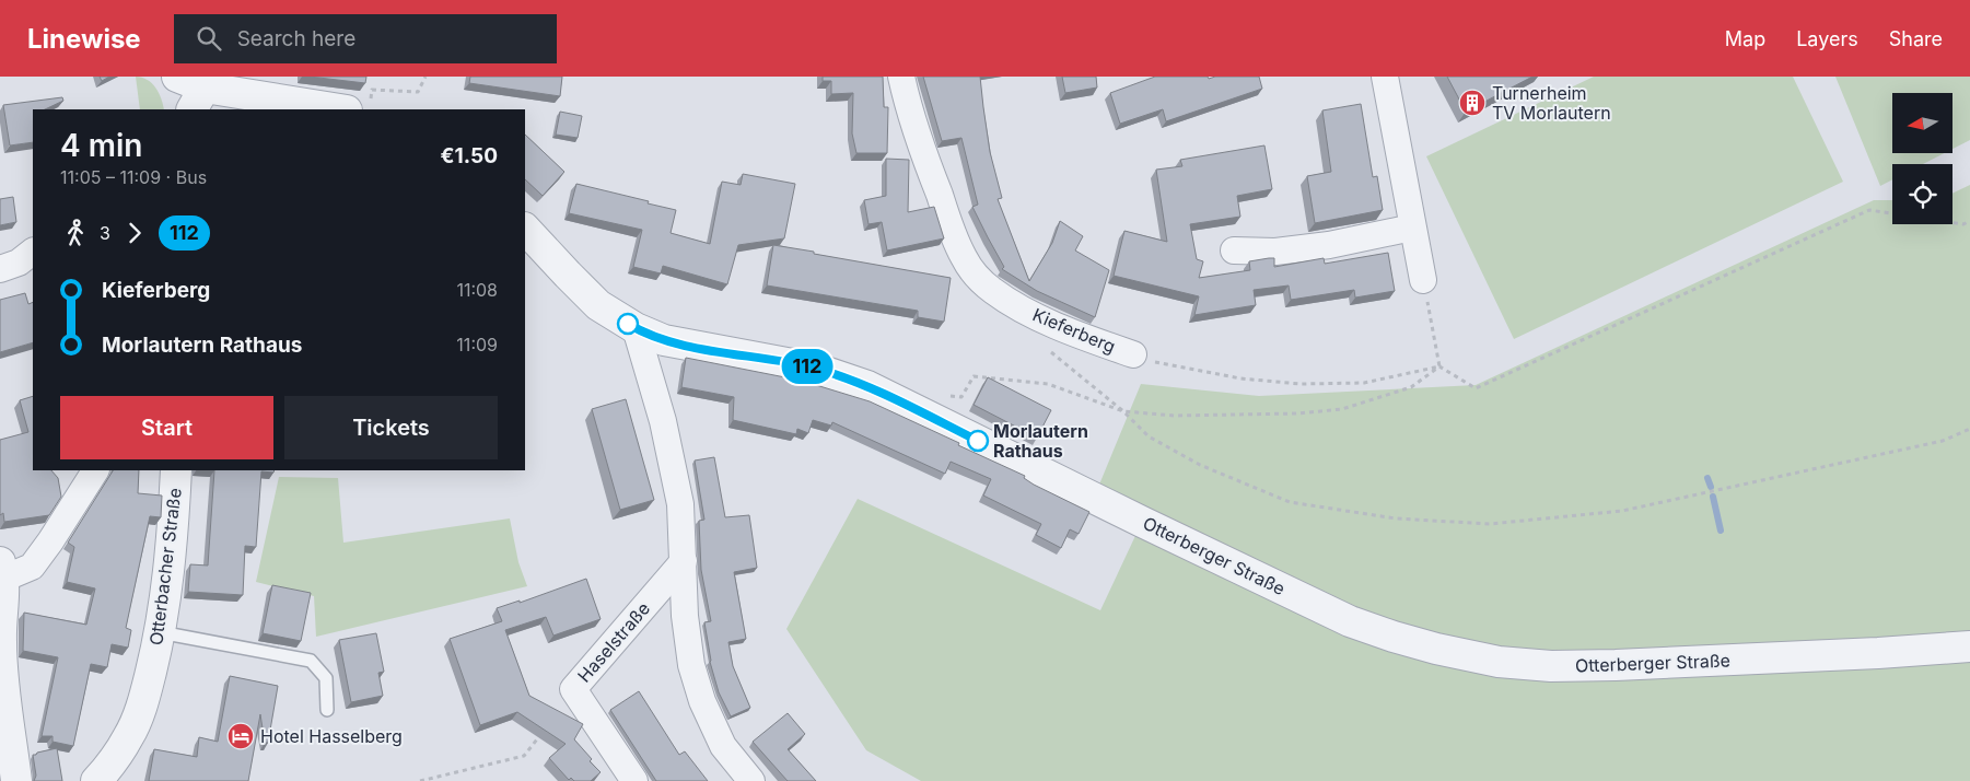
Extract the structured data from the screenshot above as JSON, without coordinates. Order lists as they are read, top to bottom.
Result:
{
  "streets": {
    "street": [
      "Kieferberg",
      "Otterberger Straße",
      "Otterbacher Straße",
      "Haselstraße"
    ]
  },
  "places": {
    "building": ["Turnerheim TV Morlautern"],
    "other": ["Morlautern Rathaus"],
    "hotel": ["Hotel Hasselberg"]
  },
  "lines": ["bus line 112"],
  "north": "left",
  "page": {
    "header": "Linewise",
    "search": "Search here",
    "nav": ["Map", "Layers", "Share"],
    "on_map": "112",
    "heading": ["4 min", "11:05 – 11:09 · Bus", "€1.50"],
    "legs": ["3", "112"],
    "list": [
      {
        "name": "Kieferberg",
        "value": "11:08"
      },
      {
        "name": "Morlautern Rathaus",
        "value": "11:09"
      }
    ],
    "buttons": ["Start", "Tickets"]
  }
}
